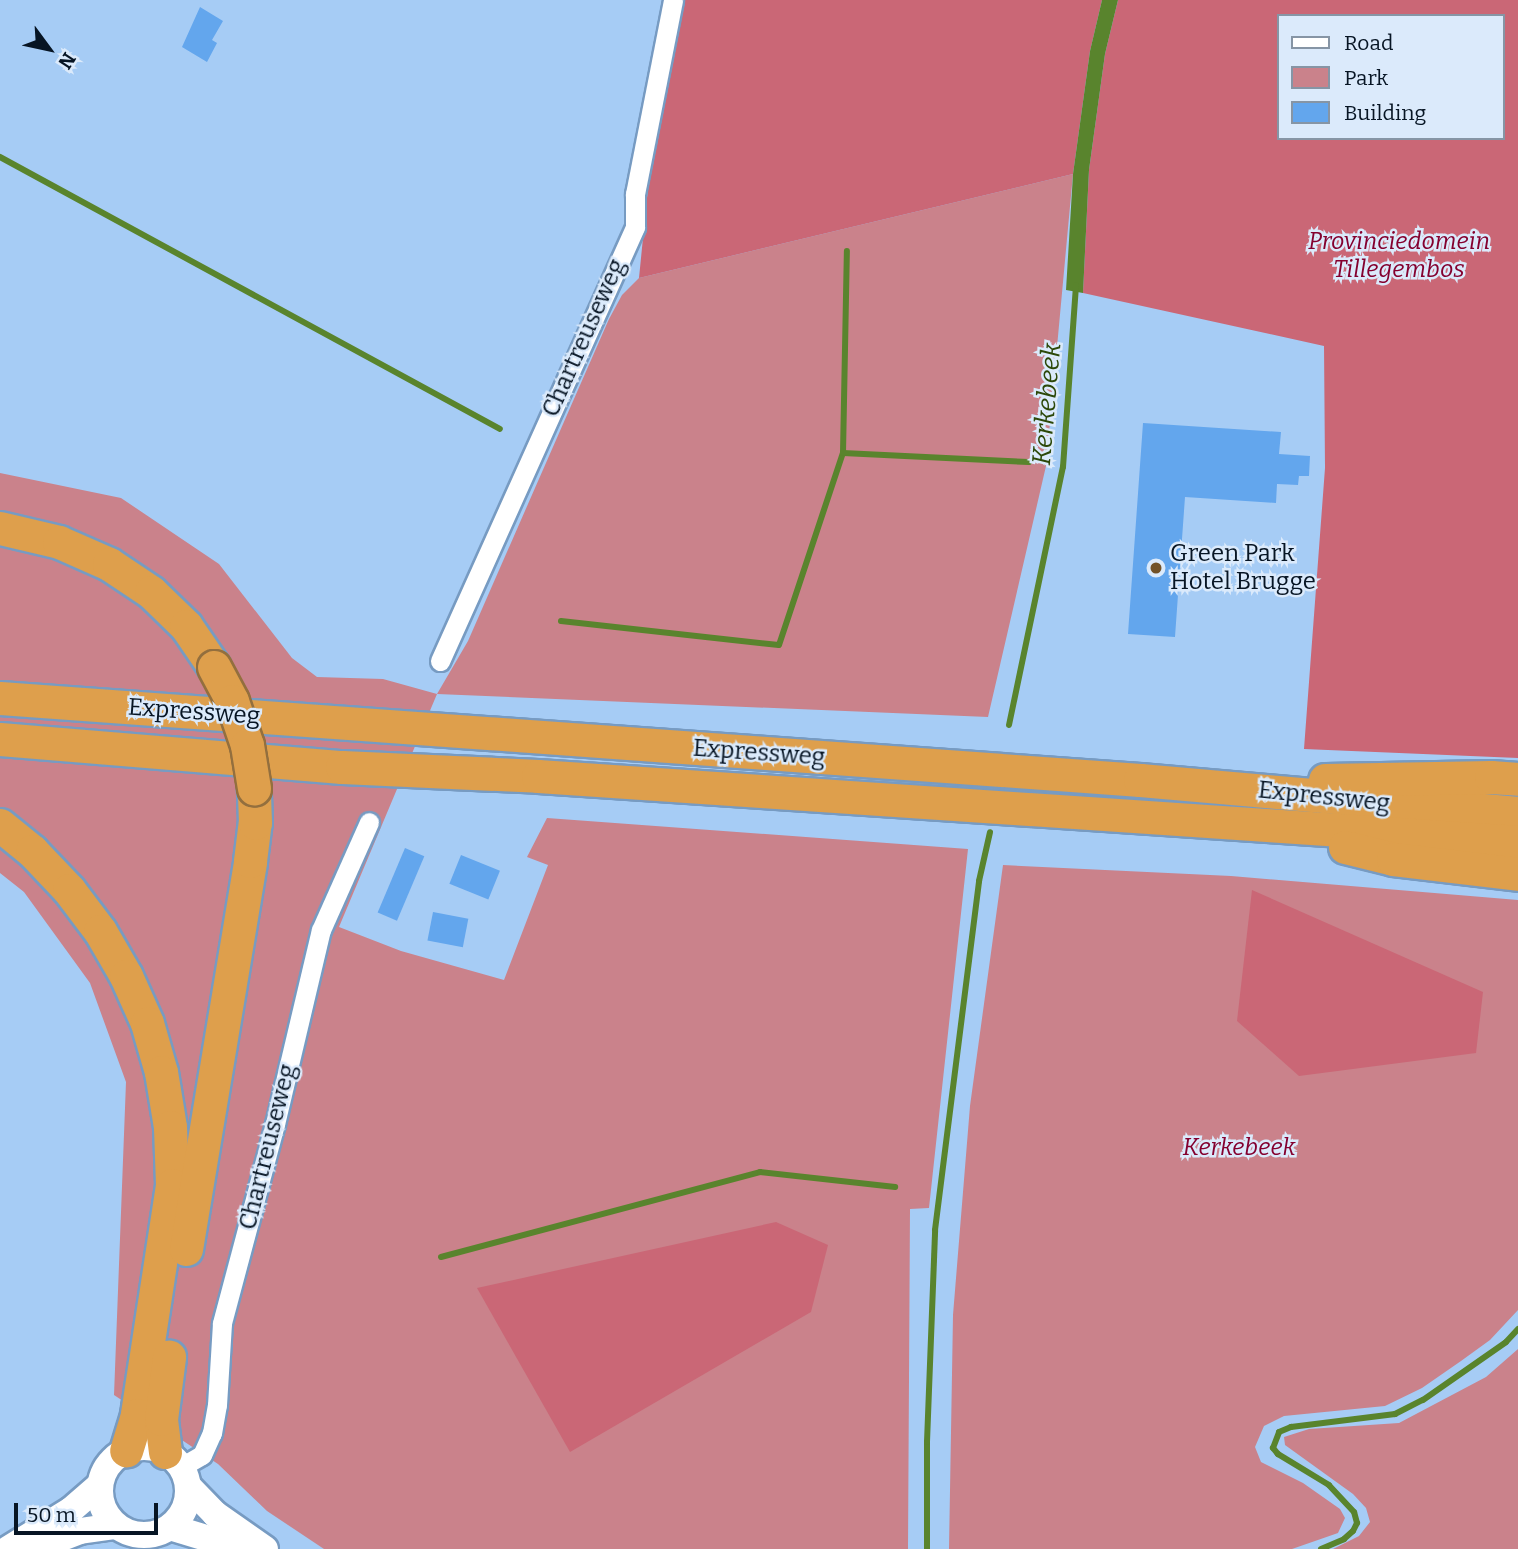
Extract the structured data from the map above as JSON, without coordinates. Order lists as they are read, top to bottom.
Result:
{
  "streets": {
    "highway": ["Expressweg"],
    "street": ["Chartreuseweg"]
  },
  "water": ["Kerkebeek"],
  "parks": ["Provinciedomein Tillegembos", "Kerkebeek"],
  "places": ["Green Park Hotel Brugge"],
  "legend": ["Road", "Park", "Building"],
  "scale_bar": "50 m",
  "north": "bottom right"
}
